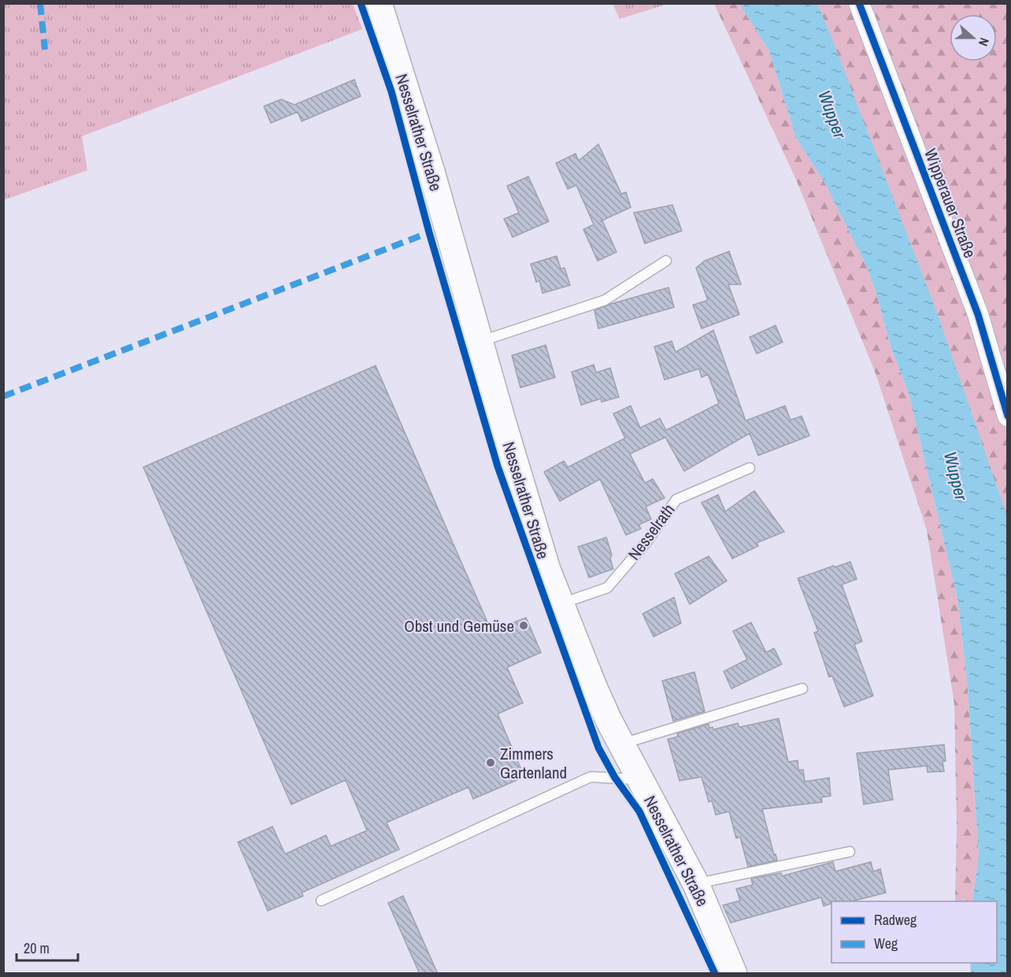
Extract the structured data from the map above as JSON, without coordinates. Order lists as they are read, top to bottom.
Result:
{
  "streets": {
    "main road": ["Nesselrather Straße"],
    "street": ["Wipperauer Straße"],
    "lane": ["Nesselrath"]
  },
  "crossings": [
    ["Nesselrather Straße", "Nesselrath"]
  ],
  "water": ["Wupper"],
  "places": ["Obst und Gemüse", "Zimmers Gartenland"],
  "legend": ["Radweg", "Weg"],
  "scale_bar": "20 m",
  "north": "right"
}
